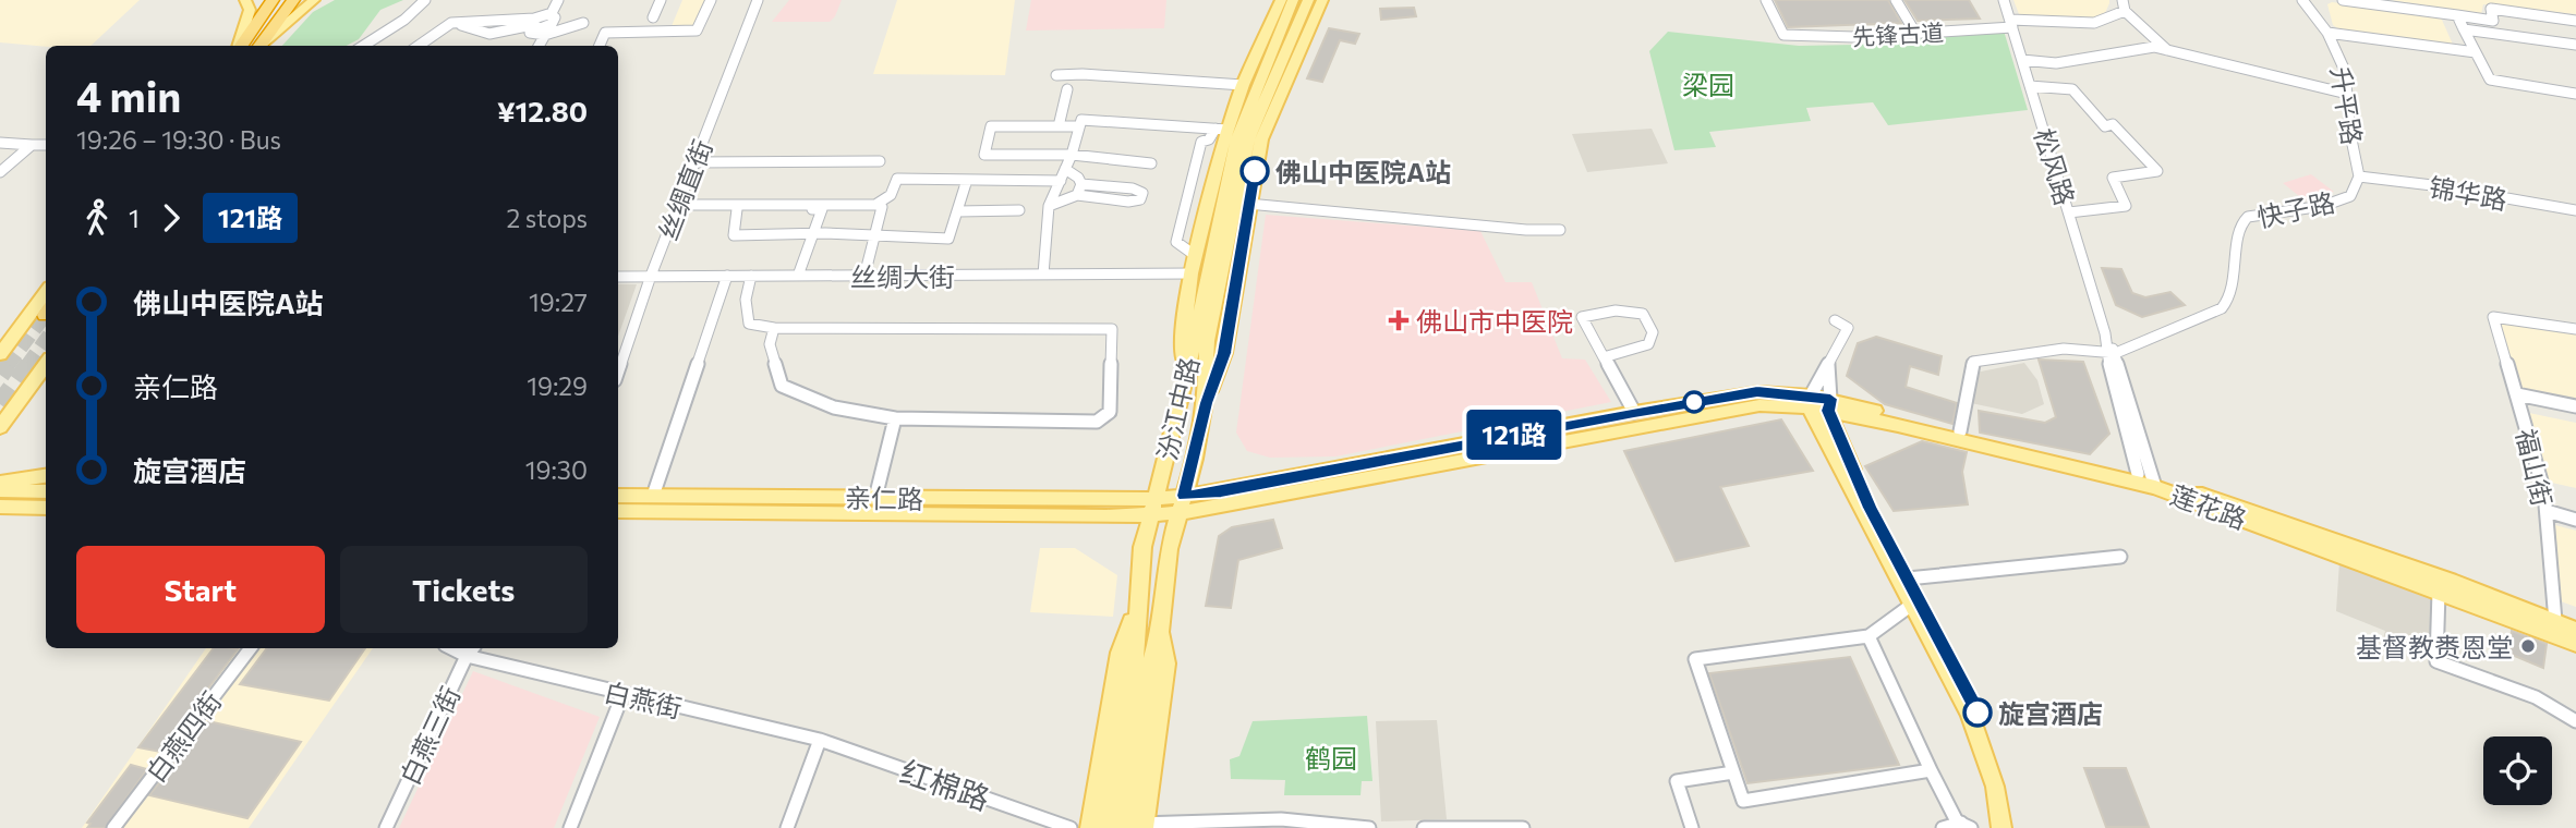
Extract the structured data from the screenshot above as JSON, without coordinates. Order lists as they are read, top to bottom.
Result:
{
  "streets": {
    "main road": ["汾江中路", "亲仁路", "莲花路"],
    "street": [
      "先锋古道",
      "升平路",
      "松风路",
      "丝绸直街",
      "锦华路",
      "快子路",
      "丝绸大街",
      "福山街",
      "白燕街",
      "白燕三街",
      "白燕四街",
      "红棉路"
    ]
  },
  "crossings": [
    ["先锋古道", "松风路"],
    ["升平路", "锦华路"],
    ["升平路", "快子路"],
    ["松风路", "快子路"],
    ["丝绸直街", "丝绸大街"],
    ["锦华路", "快子路"],
    ["汾江中路", "亲仁路"],
    ["福山街", "莲花路"],
    ["白燕街", "白燕三街"],
    ["白燕街", "红棉路"]
  ],
  "parks": ["梁园", "鹤园"],
  "places": {
    "other": ["佛山中医院A站", "基督教赉恩堂", "旋宫酒店"],
    "health": ["佛山市中医院"]
  },
  "lines": ["bus line 121路"],
  "page": {
    "on_map": "121路",
    "heading": ["4 min", "19:26 – 19:30 · Bus", "¥12.80"],
    "legs": ["1", "121路", "2 stops"],
    "list": [
      {
        "name": "佛山中医院A站",
        "value": "19:27"
      },
      {
        "name": "亲仁路",
        "value": "19:29"
      },
      {
        "name": "旋宫酒店",
        "value": "19:30"
      }
    ],
    "buttons": ["Start", "Tickets"]
  }
}
